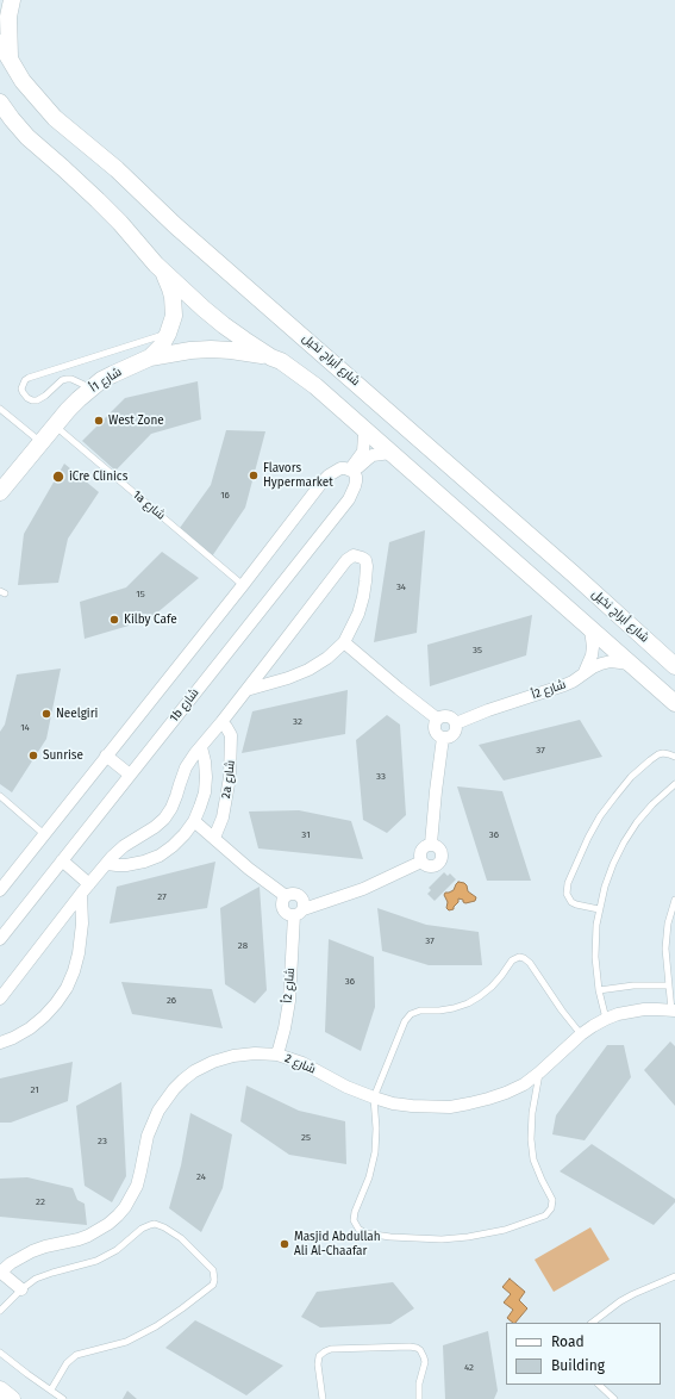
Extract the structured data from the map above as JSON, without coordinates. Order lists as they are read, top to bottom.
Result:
{
  "streets": {
    "street": [
      "شارع أبراج نخيل",
      "شارع 1أ",
      "شارع 2أ",
      "1b شارع",
      "2a شارع",
      "شارع 2"
    ],
    "lane": ["1a شارع"]
  },
  "crossings": [
    ["شارع 1أ", "1a شارع"],
    ["شارع 2أ", "شارع 2"]
  ],
  "places": [
    "West Zone",
    "Flavors Hypermarket",
    "iCre Clinics",
    "Kilby Cafe",
    "Neelgiri",
    "Sunrise",
    "Masjid Abdullah Ali Al-Chaafar"
  ],
  "house_numbers": [
    "16",
    "34",
    "15",
    "35",
    "32",
    "14",
    "37",
    "33",
    "31",
    "36",
    "27",
    "37",
    "28",
    "36",
    "26",
    "21",
    "25",
    "23",
    "24",
    "22",
    "42"
  ],
  "legend": ["Road", "Building"]
}
